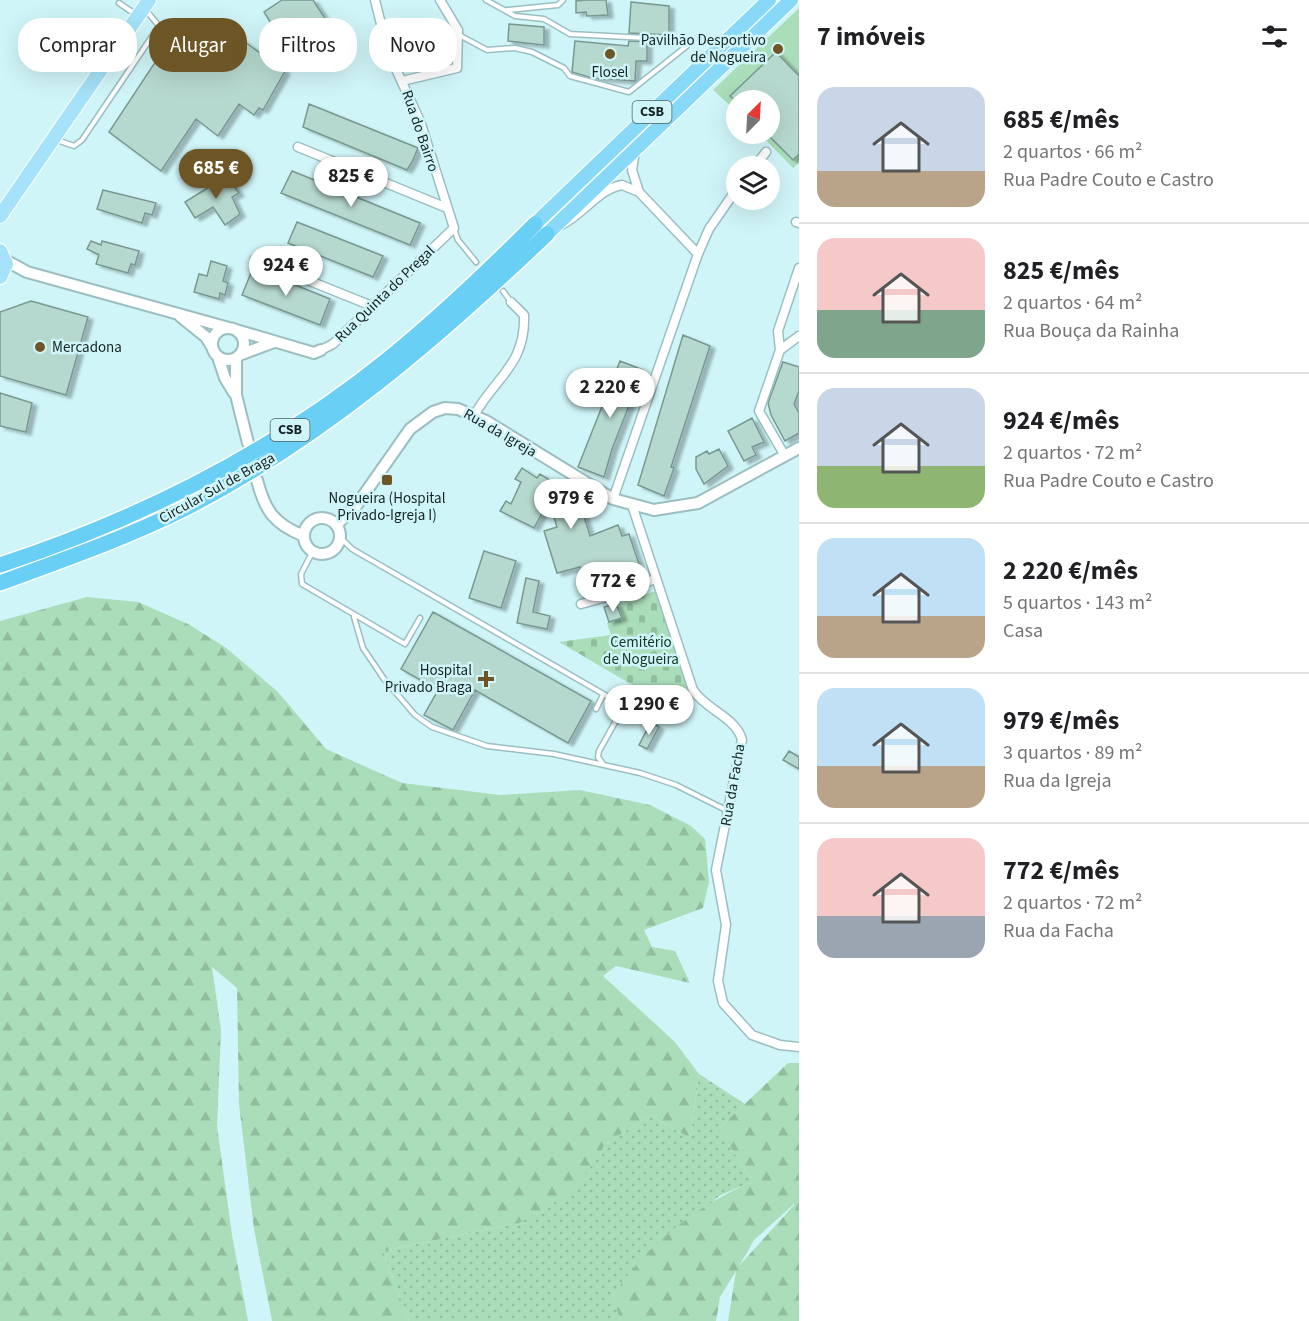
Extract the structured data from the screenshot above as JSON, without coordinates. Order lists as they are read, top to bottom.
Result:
{
  "streets": {
    "highway": ["CSB", "Circular Sul de Braga"],
    "street": [
      "Rua do Bairro",
      "Rua Quinta do Pregal",
      "Rua da Igreja",
      "Rua da Facha"
    ]
  },
  "crossings": [
    ["CSB", "Circular Sul de Braga"],
    ["Rua do Bairro", "Rua Quinta do Pregal"],
    ["Rua da Igreja", "Rua da Facha"]
  ],
  "parks": ["Cemitério de Nogueira"],
  "places": {
    "other": ["Pavilhão Desportivo de Nogueira", "Flosel", "Mercadona"],
    "transit": ["Nogueira (Hospital Privado-Igreja I)"],
    "health": ["Hospital Privado Braga"]
  },
  "north": "top right",
  "page": {
    "heading": "7 imóveis",
    "chip": [
      "Comprar",
      "Alugar",
      "Filtros",
      "Novo"
    ],
    "list": [
      {
        "name": "685 €/mês",
        "note": "2 quartos · 66 m² · Rua Padre Couto e Castro"
      },
      {
        "name": "825 €/mês",
        "note": "2 quartos · 64 m² · Rua Bouça da Rainha"
      },
      {
        "name": "924 €/mês",
        "note": "2 quartos · 72 m² · Rua Padre Couto e Castro"
      },
      {
        "name": "2 220 €/mês",
        "note": "5 quartos · 143 m² · Casa"
      },
      {
        "name": "979 €/mês",
        "note": "3 quartos · 89 m² · Rua da Igreja"
      },
      {
        "name": "772 €/mês",
        "note": "2 quartos · 72 m² · Rua da Facha"
      }
    ],
    "price": [
      "685 €",
      "825 €",
      "924 €",
      "2 220 €",
      "979 €",
      "772 €",
      "1 290 €"
    ]
  }
}
